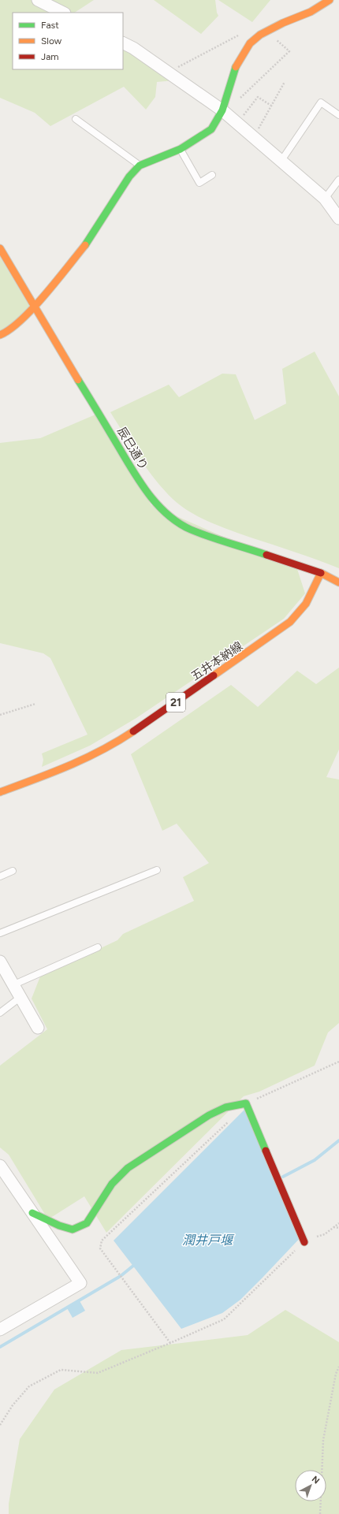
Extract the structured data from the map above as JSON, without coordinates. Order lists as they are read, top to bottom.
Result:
{
  "streets": {
    "street": ["辰巳通り", "五井本納線", "21"]
  },
  "crossings": [
    ["辰巳通り", "五井本納線"]
  ],
  "water": ["潤井戸堰"],
  "legend": ["Fast", "Slow", "Jam"],
  "north": "top right"
}
